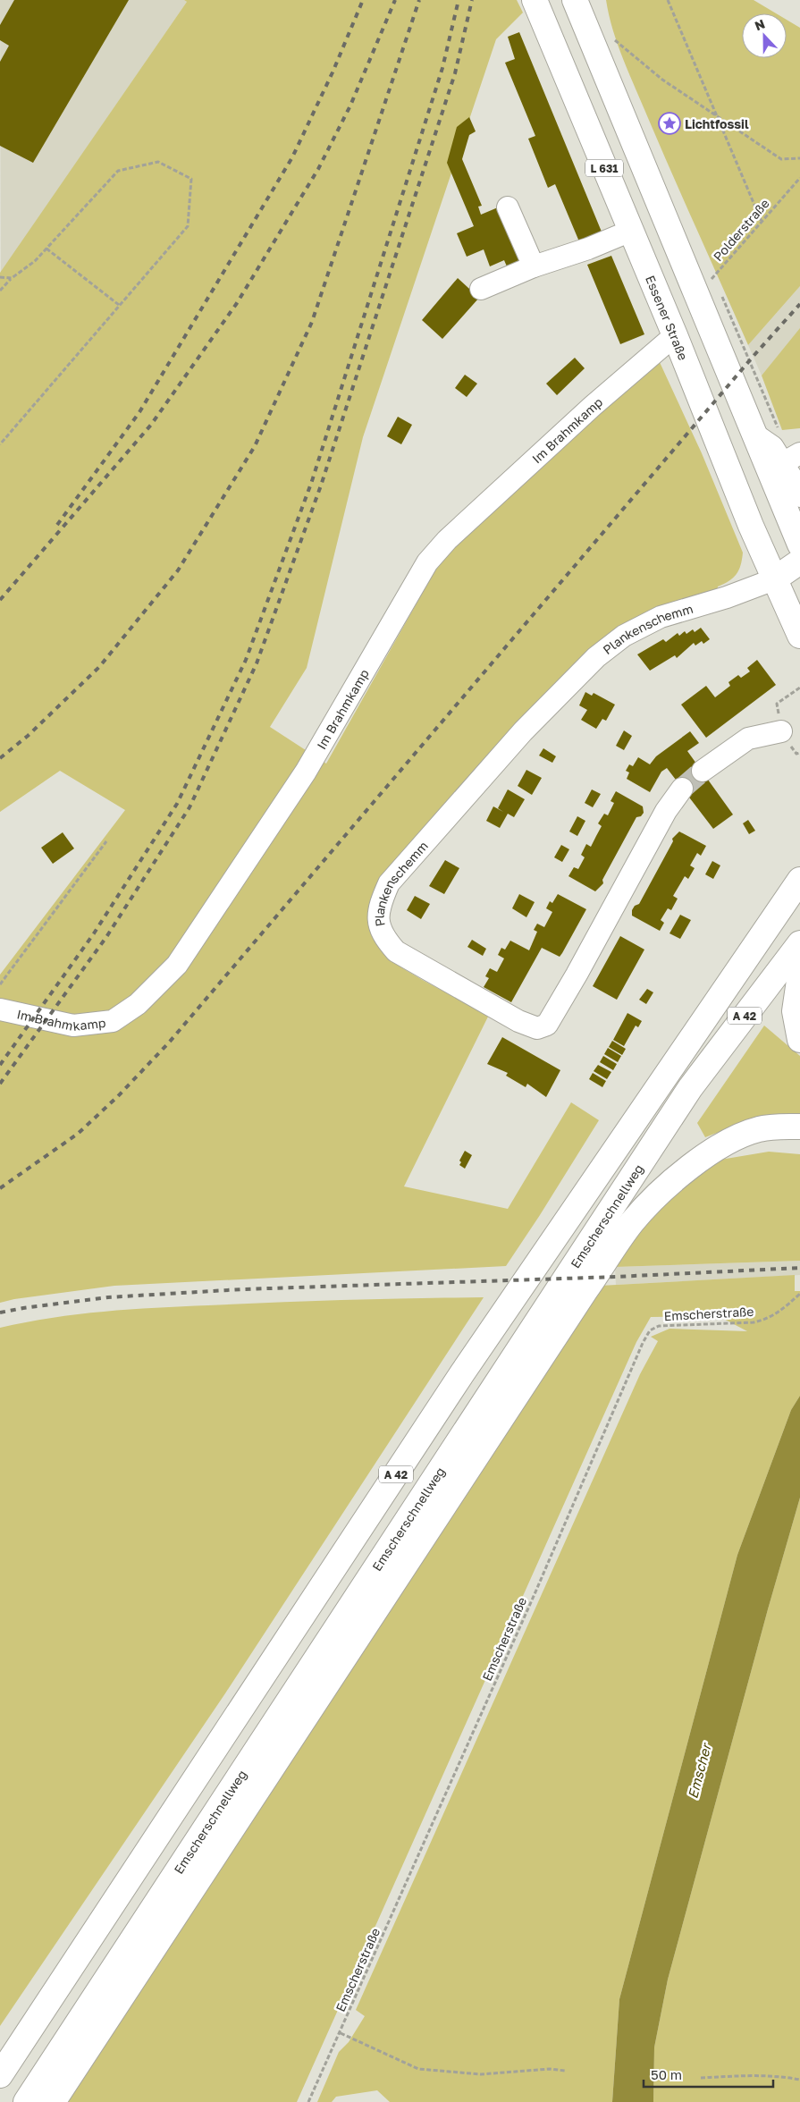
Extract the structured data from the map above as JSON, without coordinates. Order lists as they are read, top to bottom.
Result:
{
  "streets": {
    "main road": [
      "L 631",
      "Essener Straße",
      "A 42",
      "Emscherschnellweg"
    ],
    "street": ["Im Brahmkamp", "Plankenschemm"],
    "path": ["Polderstraße", "Emscherstraße"]
  },
  "crossings": [
    ["L 631", "Polderstraße"],
    ["Essener Straße", "Im Brahmkamp"],
    ["Essener Straße", "Plankenschemm"]
  ],
  "water": ["Emscher"],
  "places": {
    "place": ["Lichtfossil"]
  },
  "scale_bar": "50 m",
  "north": "top"
}
